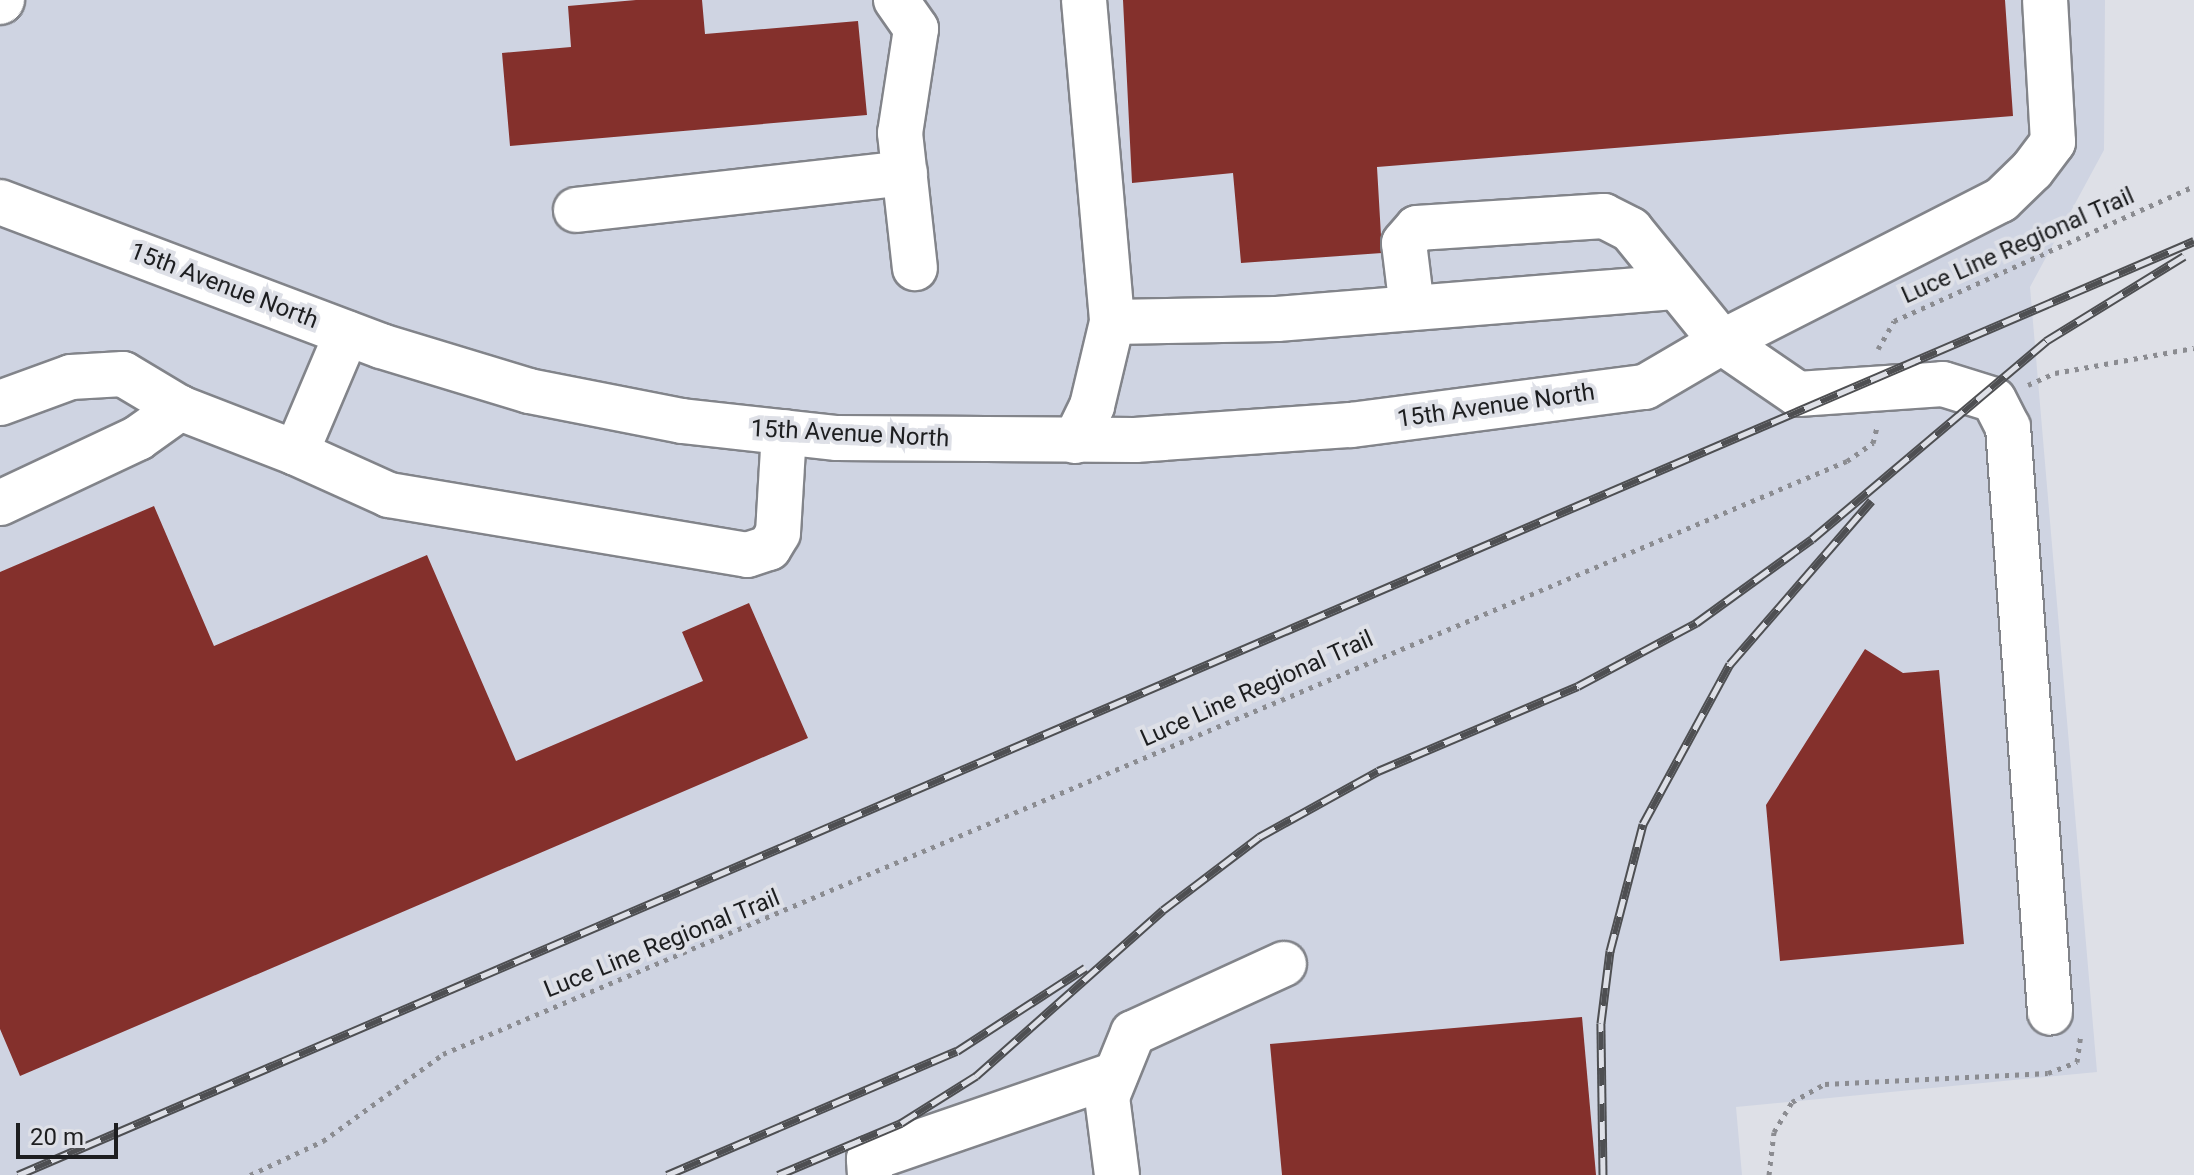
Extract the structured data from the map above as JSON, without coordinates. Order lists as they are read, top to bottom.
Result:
{
  "streets": {
    "street": ["15th Avenue North"],
    "path": ["Luce Line Regional Trail"]
  },
  "scale_bar": "20 m"
}
